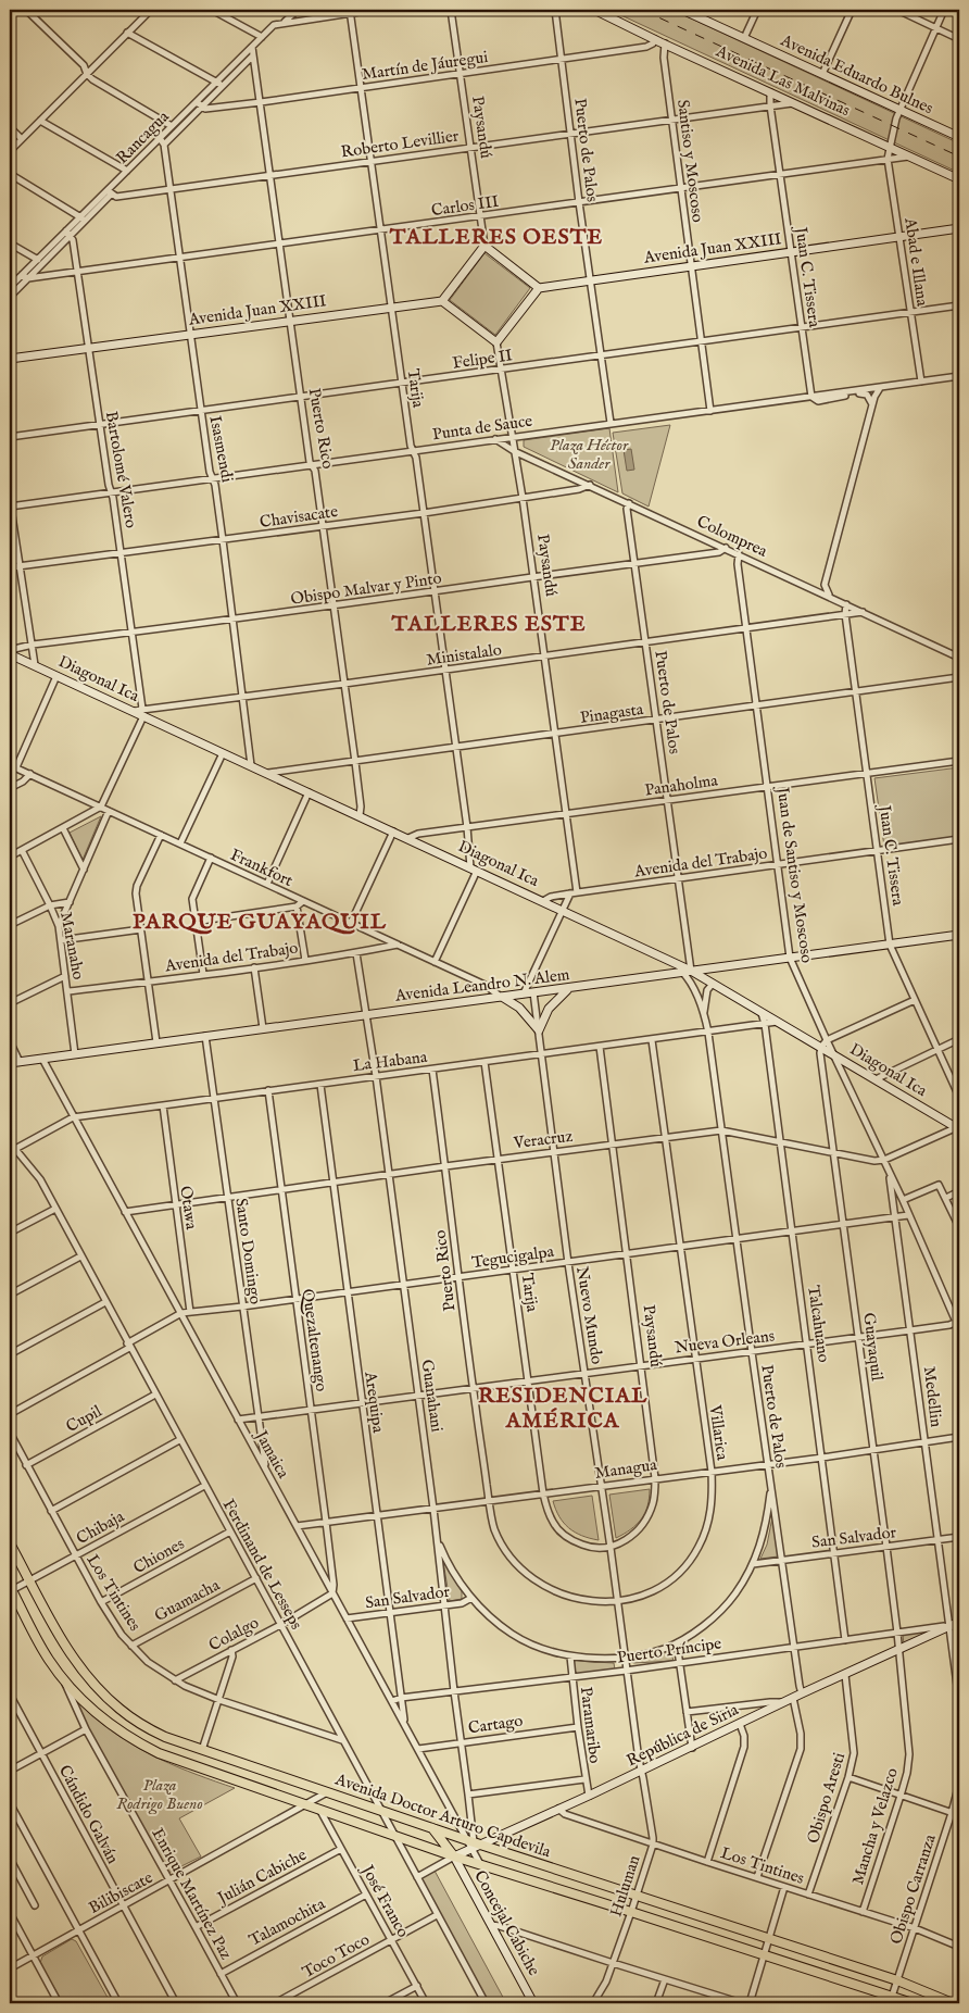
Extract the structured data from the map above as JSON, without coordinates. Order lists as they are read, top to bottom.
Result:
{
  "streets": {
    "main road": [
      "Avenida Eduardo Bulnes",
      "Avenida Las Malvinas",
      "Avenida Juan XXIII",
      "Diagonal Ica",
      "Avenida Leandro N. Alem",
      "República de Siria",
      "Avenida Doctor Arturo Capdevila",
      "Concejal Cabiche"
    ],
    "street": [
      "Martín de Jáuregui",
      "Paysandú",
      "Rancagua",
      "Roberto Levillier",
      "Puerto de Palos",
      "Santiso y Moscoso",
      "Carlos III",
      "Abad e Illana",
      "Juan C. Tissera",
      "Felipe II",
      "Tarija",
      "Punta de Sauce",
      "Puerto Rico",
      "Isasmendi",
      "Bartolomé Valero",
      "Chavisacate",
      "Colomprea",
      "Obispo Malvar y Pinto",
      "Ministalalo",
      "Pinagasta",
      "Panaholma",
      "Avenida del Trabajo",
      "Frankfort",
      "Juan de Santiso y Moscoso",
      "Maranaho",
      "La Habana",
      "Veracruz",
      "Otawa",
      "Santo Domingo",
      "Tegucigalpa",
      "Nuevo Mundo",
      "Talcahuano",
      "Quezaltenango",
      "Nueva Orleans",
      "Guayaquil",
      "Guanahani",
      "Medellin",
      "Arequipa",
      "Cupil",
      "Villarica",
      "Jamaica",
      "Managua",
      "Chibaja",
      "San Salvador",
      "Chiones",
      "Ferdinand de Lesseps",
      "Los Tintines",
      "Guamacha",
      "Colalgo",
      "Puerto Príncipe",
      "Cartago",
      "Paramaribo",
      "Obispo Aresti",
      "Cándido Galván",
      "Mancha y Velazco",
      "Julián Cabiche",
      "Huluman",
      "Obispo Carranza",
      "Bilibiscate",
      "Enrique Martínez Paz",
      "José Franco",
      "Talamochita",
      "Toco Toco"
    ]
  },
  "crossings": [
    ["Martín de Jáuregui", "Avenida Las Malvinas"],
    ["Martín de Jáuregui", "Paysandú"],
    ["Martín de Jáuregui", "Rancagua"],
    ["Martín de Jáuregui", "Puerto de Palos"],
    ["Martín de Jáuregui", "Tarija"],
    ["Martín de Jáuregui", "Puerto Rico"],
    ["Avenida Eduardo Bulnes", "Abad e Illana"],
    ["Avenida Las Malvinas", "Roberto Levillier"],
    ["Avenida Las Malvinas", "Santiso y Moscoso"],
    ["Avenida Las Malvinas", "Carlos III"],
    ["Avenida Las Malvinas", "Abad e Illana"],
    ["Avenida Las Malvinas", "Juan C. Tissera"],
    ["Paysandú", "Roberto Levillier"],
    ["Paysandú", "Carlos III"],
    ["Paysandú", "Felipe II"],
    ["Paysandú", "Punta de Sauce"],
    ["Paysandú", "Chavisacate"],
    ["Paysandú", "Colomprea"],
    ["Paysandú", "Obispo Malvar y Pinto"],
    ["Paysandú", "Ministalalo"],
    ["Paysandú", "Pinagasta"],
    ["Paysandú", "Panaholma"],
    ["Paysandú", "Avenida del Trabajo"],
    ["Paysandú", "La Habana"],
    ["Paysandú", "Veracruz"],
    ["Paysandú", "Tegucigalpa"],
    ["Paysandú", "Nuevo Mundo"],
    ["Paysandú", "Nueva Orleans"],
    ["Paysandú", "Managua"],
    ["Rancagua", "Roberto Levillier"],
    ["Rancagua", "Carlos III"],
    ["Rancagua", "Puerto Rico"],
    ["Rancagua", "Isasmendi"],
    ["Rancagua", "Bartolomé Valero"],
    ["Roberto Levillier", "Puerto de Palos"],
    ["Roberto Levillier", "Santiso y Moscoso"],
    ["Roberto Levillier", "Juan C. Tissera"],
    ["Roberto Levillier", "Tarija"],
    ["Roberto Levillier", "Puerto Rico"],
    ["Roberto Levillier", "Isasmendi"],
    ["Puerto de Palos", "Carlos III"],
    ["Puerto de Palos", "Avenida Juan XXIII"],
    ["Puerto de Palos", "Felipe II"],
    ["Puerto de Palos", "Punta de Sauce"],
    ["Puerto de Palos", "Colomprea"],
    ["Puerto de Palos", "Obispo Malvar y Pinto"],
    ["Puerto de Palos", "Ministalalo"],
    ["Puerto de Palos", "Diagonal Ica"],
    ["Puerto de Palos", "Pinagasta"],
    ["Puerto de Palos", "Panaholma"],
    ["Puerto de Palos", "Avenida del Trabajo"],
    ["Puerto de Palos", "Avenida Leandro N. Alem"],
    ["Puerto de Palos", "La Habana"],
    ["Puerto de Palos", "Veracruz"],
    ["Puerto de Palos", "Tegucigalpa"],
    ["Puerto de Palos", "Nueva Orleans"],
    ["Puerto de Palos", "Managua"],
    ["Puerto de Palos", "San Salvador"],
    ["Puerto de Palos", "Puerto Príncipe"],
    ["Puerto de Palos", "República de Siria"],
    ["Santiso y Moscoso", "Carlos III"],
    ["Santiso y Moscoso", "Avenida Juan XXIII"],
    ["Santiso y Moscoso", "Felipe II"],
    ["Santiso y Moscoso", "Punta de Sauce"],
    ["Carlos III", "Abad e Illana"],
    ["Carlos III", "Juan C. Tissera"],
    ["Carlos III", "Tarija"],
    ["Carlos III", "Puerto Rico"],
    ["Carlos III", "Isasmendi"],
    ["Carlos III", "Bartolomé Valero"],
    ["Avenida Juan XXIII", "Abad e Illana"],
    ["Avenida Juan XXIII", "Juan C. Tissera"],
    ["Avenida Juan XXIII", "Tarija"],
    ["Avenida Juan XXIII", "Puerto Rico"],
    ["Avenida Juan XXIII", "Isasmendi"],
    ["Avenida Juan XXIII", "Bartolomé Valero"],
    ["Abad e Illana", "Felipe II"],
    ["Abad e Illana", "Punta de Sauce"],
    ["Juan C. Tissera", "Felipe II"],
    ["Juan C. Tissera", "Punta de Sauce"],
    ["Juan C. Tissera", "Colomprea"],
    ["Juan C. Tissera", "Ministalalo"],
    ["Juan C. Tissera", "Pinagasta"],
    ["Juan C. Tissera", "Panaholma"],
    ["Juan C. Tissera", "Avenida del Trabajo"],
    ["Juan C. Tissera", "Avenida Leandro N. Alem"],
    ["Felipe II", "Tarija"],
    ["Felipe II", "Puerto Rico"],
    ["Felipe II", "Isasmendi"],
    ["Felipe II", "Bartolomé Valero"],
    ["Tarija", "Punta de Sauce"],
    ["Tarija", "Chavisacate"],
    ["Tarija", "Obispo Malvar y Pinto"],
    ["Tarija", "Ministalalo"],
    ["Tarija", "Diagonal Ica"],
    ["Tarija", "Pinagasta"],
    ["Tarija", "Panaholma"],
    ["Tarija", "La Habana"],
    ["Tarija", "Veracruz"],
    ["Tarija", "Tegucigalpa"],
    ["Tarija", "Nueva Orleans"],
    ["Tarija", "Managua"],
    ["Punta de Sauce", "Puerto Rico"],
    ["Punta de Sauce", "Isasmendi"],
    ["Punta de Sauce", "Bartolomé Valero"],
    ["Punta de Sauce", "Colomprea"],
    ["Puerto Rico", "Chavisacate"],
    ["Puerto Rico", "Obispo Malvar y Pinto"],
    ["Puerto Rico", "Ministalalo"],
    ["Puerto Rico", "Diagonal Ica"],
    ["Puerto Rico", "Pinagasta"],
    ["Puerto Rico", "La Habana"],
    ["Puerto Rico", "Veracruz"],
    ["Puerto Rico", "Tegucigalpa"],
    ["Puerto Rico", "Nueva Orleans"],
    ["Puerto Rico", "Villarica"],
    ["Puerto Rico", "Managua"],
    ["Isasmendi", "Chavisacate"],
    ["Isasmendi", "Obispo Malvar y Pinto"],
    ["Isasmendi", "Ministalalo"],
    ["Isasmendi", "Diagonal Ica"],
    ["Bartolomé Valero", "Chavisacate"],
    ["Bartolomé Valero", "Obispo Malvar y Pinto"],
    ["Bartolomé Valero", "Ministalalo"],
    ["Bartolomé Valero", "Diagonal Ica"],
    ["Chavisacate", "Colomprea"],
    ["Colomprea", "Obispo Malvar y Pinto"],
    ["Colomprea", "Ministalalo"],
    ["Colomprea", "Juan de Santiso y Moscoso"],
    ["Obispo Malvar y Pinto", "Diagonal Ica"],
    ["Ministalalo", "Diagonal Ica"],
    ["Ministalalo", "Juan de Santiso y Moscoso"],
    ["Diagonal Ica", "Pinagasta"],
    ["Diagonal Ica", "Panaholma"],
    ["Diagonal Ica", "Avenida del Trabajo"],
    ["Diagonal Ica", "Juan de Santiso y Moscoso"],
    ["Diagonal Ica", "Avenida Leandro N. Alem"],
    ["Diagonal Ica", "La Habana"],
    ["Diagonal Ica", "Veracruz"],
    ["Diagonal Ica", "Talcahuano"],
    ["Diagonal Ica", "Guayaquil"],
    ["Pinagasta", "Juan de Santiso y Moscoso"],
    ["Panaholma", "Juan de Santiso y Moscoso"],
    ["Avenida del Trabajo", "Frankfort"],
    ["Avenida del Trabajo", "Juan de Santiso y Moscoso"],
    ["Avenida del Trabajo", "Maranaho"],
    ["Avenida del Trabajo", "Guanahani"],
    ["Frankfort", "Avenida Leandro N. Alem"],
    ["Juan de Santiso y Moscoso", "Avenida Leandro N. Alem"],
    ["Juan de Santiso y Moscoso", "Veracruz"],
    ["Juan de Santiso y Moscoso", "Tegucigalpa"],
    ["Juan de Santiso y Moscoso", "Nueva Orleans"],
    ["Juan de Santiso y Moscoso", "Medellin"],
    ["Maranaho", "Avenida Leandro N. Alem"],
    ["Avenida Leandro N. Alem", "Santo Domingo"],
    ["Avenida Leandro N. Alem", "Nuevo Mundo"],
    ["Avenida Leandro N. Alem", "Guanahani"],
    ["Avenida Leandro N. Alem", "Jamaica"],
    ["La Habana", "Otawa"],
    ["La Habana", "Santo Domingo"],
    ["La Habana", "Nuevo Mundo"],
    ["La Habana", "Talcahuano"],
    ["La Habana", "Quezaltenango"],
    ["La Habana", "Guanahani"],
    ["La Habana", "Arequipa"],
    ["La Habana", "Villarica"],
    ["La Habana", "Jamaica"],
    ["La Habana", "Ferdinand de Lesseps"],
    ["Veracruz", "Otawa"],
    ["Veracruz", "Santo Domingo"],
    ["Veracruz", "Nuevo Mundo"],
    ["Veracruz", "Talcahuano"],
    ["Veracruz", "Quezaltenango"],
    ["Veracruz", "Guayaquil"],
    ["Veracruz", "Guanahani"],
    ["Veracruz", "Arequipa"],
    ["Veracruz", "Villarica"],
    ["Veracruz", "Jamaica"],
    ["Otawa", "Tegucigalpa"],
    ["Santo Domingo", "Tegucigalpa"],
    ["Santo Domingo", "Nueva Orleans"],
    ["Santo Domingo", "Jamaica"],
    ["Tegucigalpa", "Nuevo Mundo"],
    ["Tegucigalpa", "Talcahuano"],
    ["Tegucigalpa", "Quezaltenango"],
    ["Tegucigalpa", "Guayaquil"],
    ["Tegucigalpa", "Guanahani"],
    ["Tegucigalpa", "Medellin"],
    ["Tegucigalpa", "Arequipa"],
    ["Tegucigalpa", "Villarica"],
    ["Tegucigalpa", "Jamaica"],
    ["Tegucigalpa", "Ferdinand de Lesseps"],
    ["Nuevo Mundo", "Nueva Orleans"],
    ["Nuevo Mundo", "Villarica"],
    ["Nuevo Mundo", "Managua"],
    ["Nuevo Mundo", "Puerto Príncipe"],
    ["Nuevo Mundo", "República de Siria"],
    ["Nuevo Mundo", "Huluman"],
    ["Talcahuano", "Nueva Orleans"],
    ["Talcahuano", "Managua"],
    ["Talcahuano", "San Salvador"],
    ["Talcahuano", "Puerto Príncipe"],
    ["Quezaltenango", "Nueva Orleans"],
    ["Quezaltenango", "Jamaica"],
    ["Quezaltenango", "Managua"],
    ["Quezaltenango", "Colalgo"],
    ["Nueva Orleans", "Guayaquil"],
    ["Nueva Orleans", "Guanahani"],
    ["Nueva Orleans", "Medellin"],
    ["Nueva Orleans", "Arequipa"],
    ["Nueva Orleans", "Villarica"],
    ["Nueva Orleans", "Jamaica"],
    ["Guayaquil", "Managua"],
    ["Guayaquil", "San Salvador"],
    ["Guayaquil", "Puerto Príncipe"],
    ["Guayaquil", "República de Siria"],
    ["Guayaquil", "Mancha y Velazco"],
    ["Guanahani", "Jamaica"],
    ["Guanahani", "Managua"],
    ["Guanahani", "San Salvador"],
    ["Guanahani", "Puerto Príncipe"],
    ["Guanahani", "Cartago"],
    ["Guanahani", "República de Siria"],
    ["Guanahani", "Avenida Doctor Arturo Capdevila"],
    ["Medellin", "Managua"],
    ["Medellin", "San Salvador"],
    ["Medellin", "Puerto Príncipe"],
    ["Medellin", "República de Siria"],
    ["Arequipa", "Jamaica"],
    ["Arequipa", "Managua"],
    ["Arequipa", "San Salvador"],
    ["Arequipa", "Puerto Príncipe"],
    ["Cupil", "Ferdinand de Lesseps"],
    ["Cupil", "Los Tintines"],
    ["Villarica", "Managua"],
    ["Jamaica", "Managua"],
    ["Jamaica", "San Salvador"],
    ["Jamaica", "Colalgo"],
    ["Jamaica", "Puerto Príncipe"],
    ["Jamaica", "Cartago"],
    ["Jamaica", "República de Siria"],
    ["Jamaica", "Avenida Doctor Arturo Capdevila"],
    ["Chibaja", "Ferdinand de Lesseps"],
    ["Chibaja", "Los Tintines"],
    ["Chibaja", "Avenida Doctor Arturo Capdevila"],
    ["Chiones", "Ferdinand de Lesseps"],
    ["Chiones", "Los Tintines"],
    ["Ferdinand de Lesseps", "Los Tintines"],
    ["Ferdinand de Lesseps", "Guamacha"],
    ["Ferdinand de Lesseps", "Colalgo"],
    ["Ferdinand de Lesseps", "República de Siria"],
    ["Ferdinand de Lesseps", "Avenida Doctor Arturo Capdevila"],
    ["Ferdinand de Lesseps", "Toco Toco"],
    ["Los Tintines", "Guamacha"],
    ["Los Tintines", "Colalgo"],
    ["Los Tintines", "República de Siria"],
    ["Los Tintines", "Obispo Aresti"],
    ["Los Tintines", "Mancha y Velazco"],
    ["Los Tintines", "Huluman"],
    ["Los Tintines", "Obispo Carranza"],
    ["Puerto Príncipe", "Paramaribo"],
    ["Puerto Príncipe", "República de Siria"],
    ["Cartago", "Paramaribo"],
    ["Paramaribo", "República de Siria"],
    ["República de Siria", "Obispo Aresti"],
    ["República de Siria", "Avenida Doctor Arturo Capdevila"],
    ["República de Siria", "Mancha y Velazco"],
    ["República de Siria", "Huluman"],
    ["República de Siria", "Concejal Cabiche"],
    ["Cándido Galván", "Bilibiscate"],
    ["Avenida Doctor Arturo Capdevila", "Huluman"],
    ["Avenida Doctor Arturo Capdevila", "Obispo Carranza"],
    ["Avenida Doctor Arturo Capdevila", "Bilibiscate"],
    ["Avenida Doctor Arturo Capdevila", "Enrique Martínez Paz"],
    ["Avenida Doctor Arturo Capdevila", "José Franco"],
    ["Avenida Doctor Arturo Capdevila", "Concejal Cabiche"],
    ["Julián Cabiche", "Enrique Martínez Paz"],
    ["Julián Cabiche", "José Franco"],
    ["Bilibiscate", "Enrique Martínez Paz"],
    ["Enrique Martínez Paz", "Talamochita"],
    ["José Franco", "Talamochita"],
    ["José Franco", "Toco Toco"]
  ],
  "districts": [
    "TALLERES OESTE",
    "TALLERES ESTE",
    "PARQUE GUAYAQUIL",
    "RESIDENCIAL AMÉRICA"
  ],
  "parks": ["Plaza Héctor Sander", "Plaza Rodrigo Bueno"]
}
